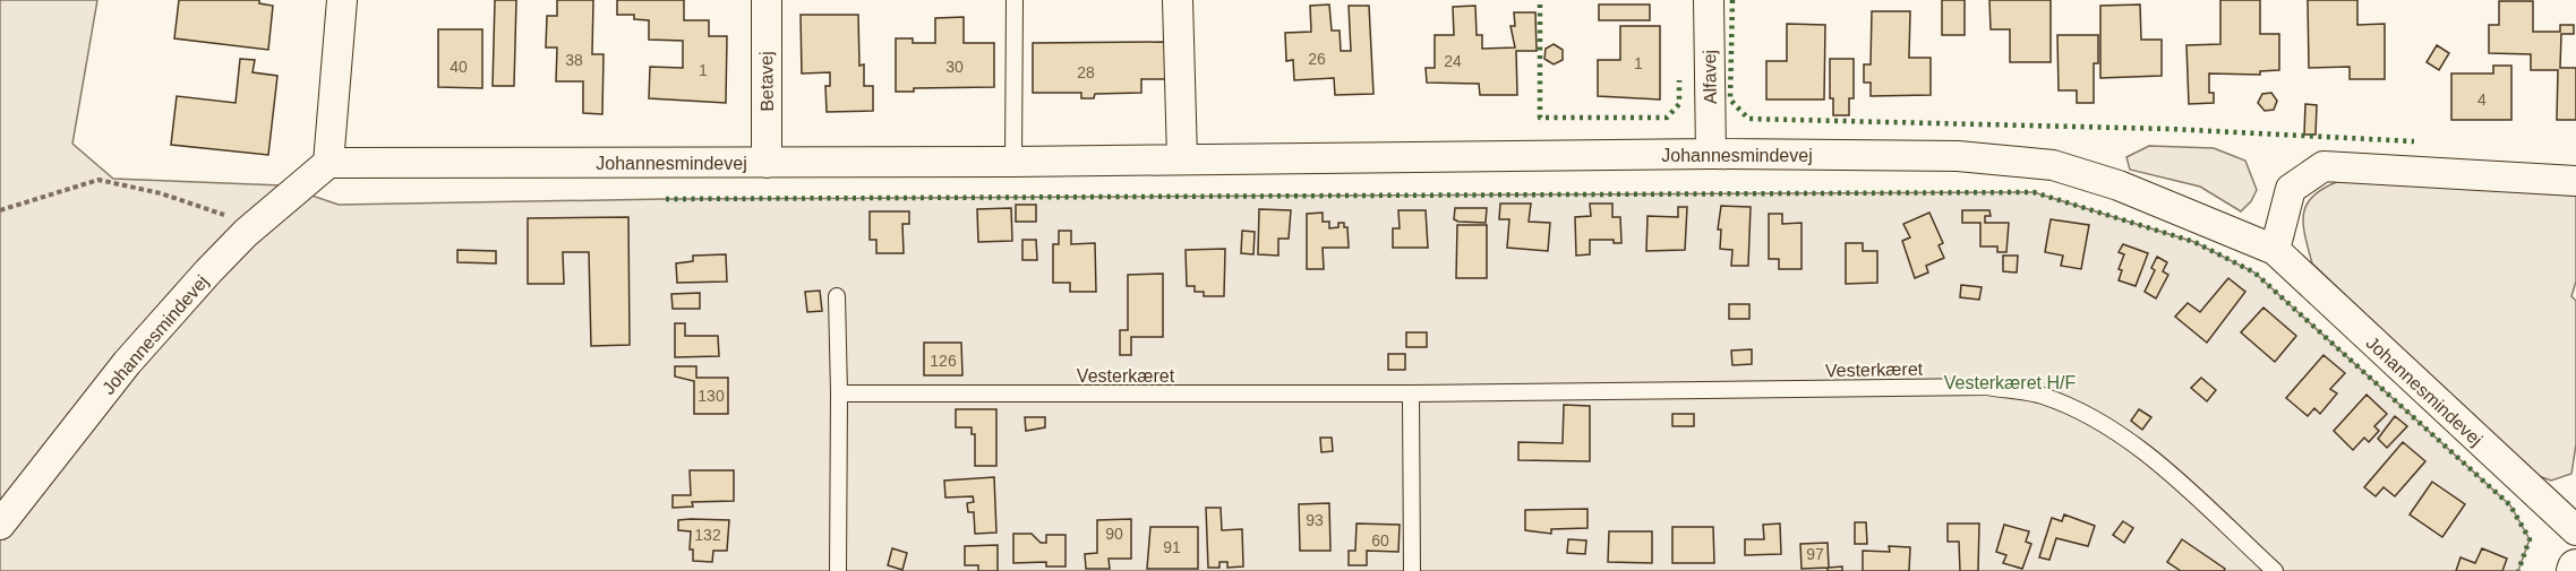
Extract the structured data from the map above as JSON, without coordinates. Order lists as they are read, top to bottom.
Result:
{
  "streets": {
    "street": ["Alfavej", "Betavej", "Johannesmindevej"],
    "lane": ["Vesterkæret"]
  },
  "crossings": [
    ["Alfavej", "Johannesmindevej"],
    ["Betavej", "Johannesmindevej"]
  ],
  "parks": ["Vesterkæret H/F"],
  "house_numbers": [
    "26",
    "38",
    "24",
    "1",
    "40",
    "30",
    "1",
    "28",
    "4",
    "126",
    "130",
    "93",
    "90",
    "132",
    "60",
    "91",
    "97"
  ]
}
